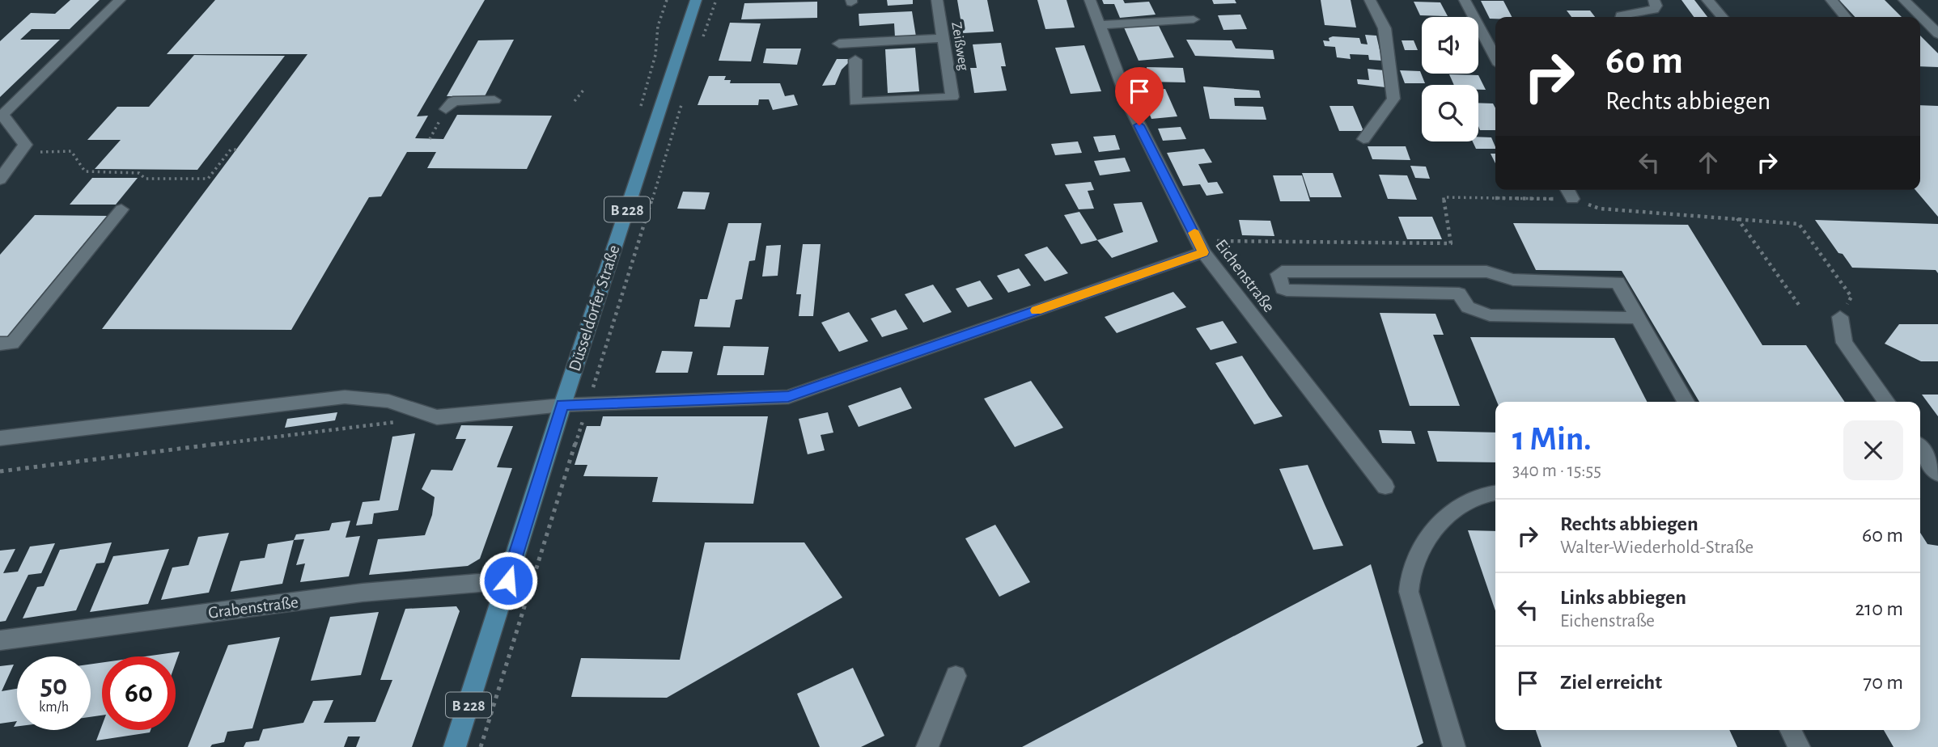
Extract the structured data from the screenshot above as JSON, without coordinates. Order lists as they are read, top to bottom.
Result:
{
  "streets": {
    "main road": ["B 228", "Düsseldorfer Straße"],
    "street": ["Zeißweg", "Eichenstraße", "Grabenstraße"]
  },
  "crossings": [
    ["Düsseldorfer Straße", "Grabenstraße"]
  ],
  "page": {
    "turn": ["60 m", "Rechts abbiegen"],
    "heading": ["1 Min.", "340 m · 15:55"],
    "list": [
      {
        "name": "Rechts abbiegen",
        "note": "Walter-Wiederhold-Straße",
        "value": "60 m"
      },
      {
        "name": "Links abbiegen",
        "note": "Eichenstraße",
        "value": "210 m"
      },
      {
        "name": "Ziel erreicht",
        "value": "70 m"
      }
    ],
    "speed": "50 km/h",
    "limit": "60"
  }
}
